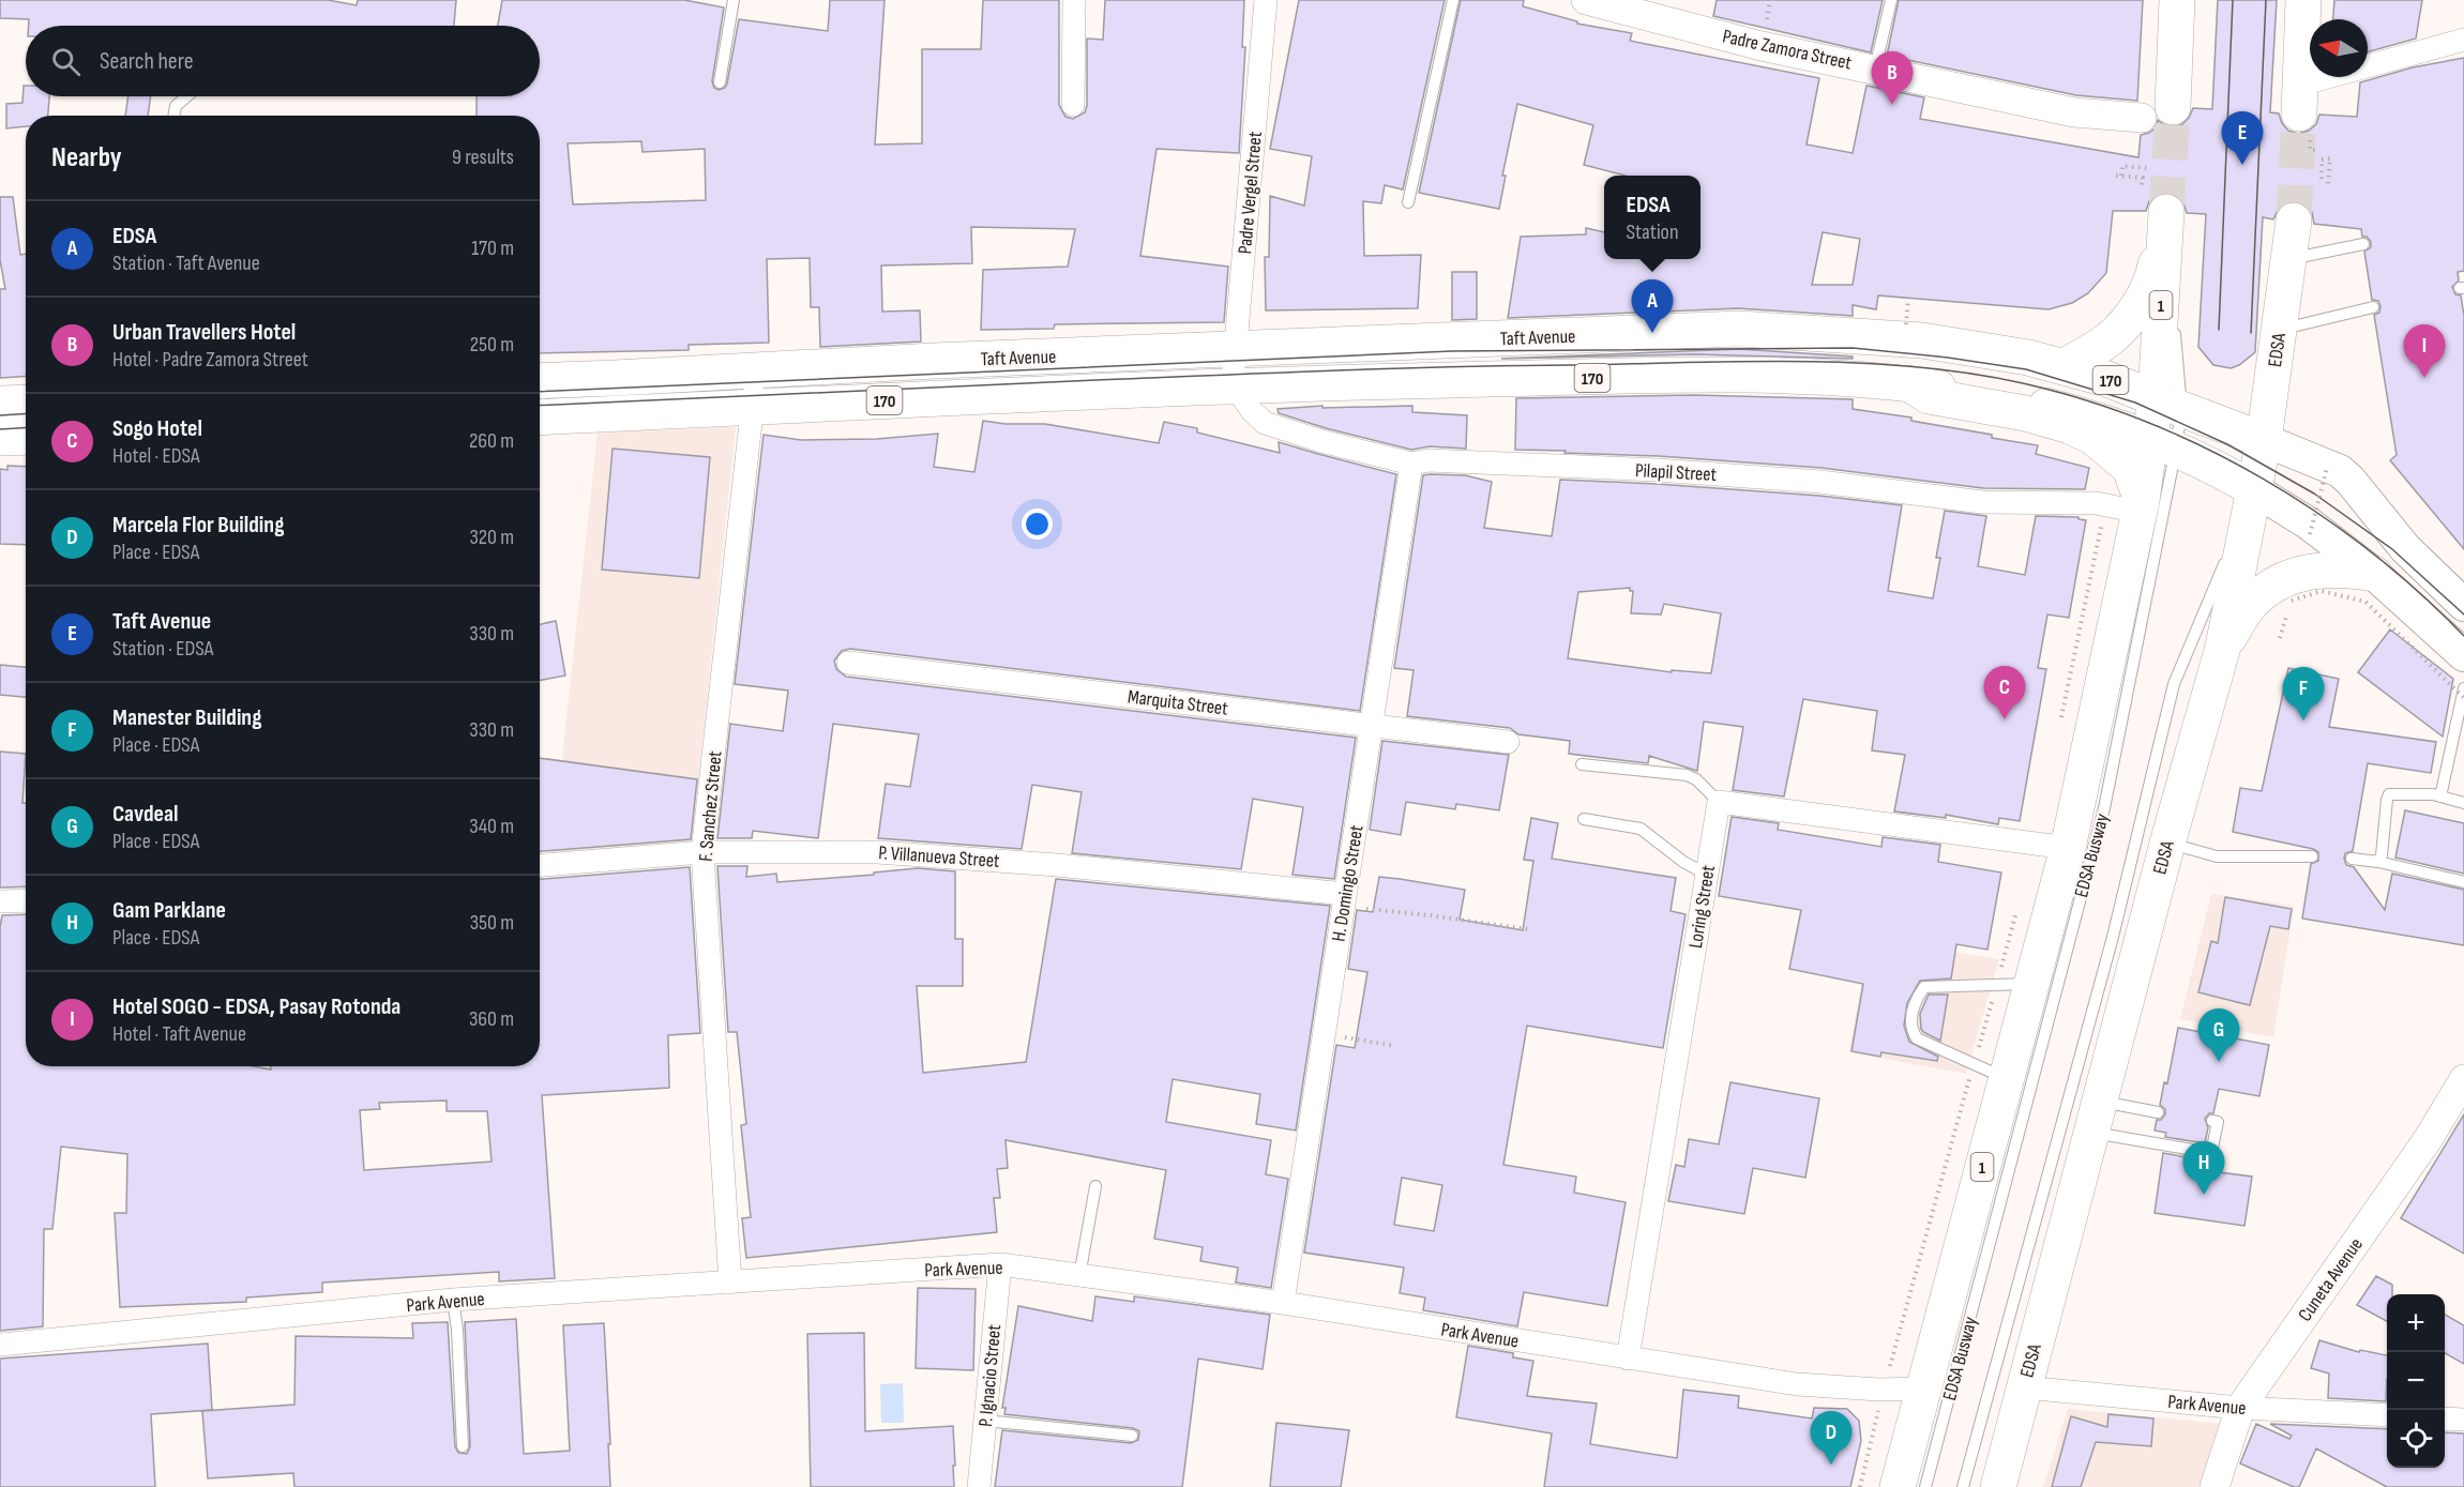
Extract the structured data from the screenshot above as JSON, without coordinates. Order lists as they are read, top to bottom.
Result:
{
  "streets": {
    "main road": [
      "1",
      "Taft Avenue",
      "EDSA",
      "170"
    ],
    "street": [
      "Padre Zamora Street",
      "Padre Vergel Street",
      "Pilapil Street",
      "Marquita Street",
      "F. Sanchez Street",
      "P. Villanueva Street",
      "H. Domingo Street",
      "Loring Street",
      "Park Avenue",
      "Cuneta Avenue",
      "P. Ignacio Street"
    ],
    "lane": ["EDSA Busway"]
  },
  "crossings": [
    ["Padre Vergel Street", "Taft Avenue"],
    ["Padre Vergel Street", "Pilapil Street"],
    ["1", "Taft Avenue"],
    ["1", "Pilapil Street"],
    ["1", "EDSA Busway"],
    ["1", "Park Avenue"],
    ["Taft Avenue", "EDSA"],
    ["Taft Avenue", "Pilapil Street"],
    ["Taft Avenue", "F. Sanchez Street"],
    ["Taft Avenue", "EDSA Busway"],
    ["EDSA", "EDSA Busway"],
    ["EDSA", "Park Avenue"],
    ["Pilapil Street", "H. Domingo Street"],
    ["Marquita Street", "H. Domingo Street"],
    ["F. Sanchez Street", "P. Villanueva Street"],
    ["F. Sanchez Street", "Park Avenue"],
    ["P. Villanueva Street", "H. Domingo Street"],
    ["H. Domingo Street", "Park Avenue"],
    ["Loring Street", "Park Avenue"],
    ["Park Avenue", "Cuneta Avenue"],
    ["Park Avenue", "P. Ignacio Street"]
  ],
  "north": "left",
  "page": {
    "search": "Search here",
    "pins": [
      "B",
      "E",
      "A",
      "I",
      "C",
      "F",
      "G",
      "H",
      "D"
    ],
    "heading": ["Nearby", "9 results"],
    "popup": ["EDSA", "Station"],
    "list": [
      {
        "mark": "A",
        "name": "EDSA",
        "note": "Station · Taft Avenue",
        "value": "170 m"
      },
      {
        "mark": "B",
        "name": "Urban Travellers Hotel",
        "note": "Hotel · Padre Zamora Street",
        "value": "250 m"
      },
      {
        "mark": "C",
        "name": "Sogo Hotel",
        "note": "Hotel · EDSA",
        "value": "260 m"
      },
      {
        "mark": "D",
        "name": "Marcela Flor Building",
        "note": "Place · EDSA",
        "value": "320 m"
      },
      {
        "mark": "E",
        "name": "Taft Avenue",
        "note": "Station · EDSA",
        "value": "330 m"
      },
      {
        "mark": "F",
        "name": "Manester Building",
        "note": "Place · EDSA",
        "value": "330 m"
      },
      {
        "mark": "G",
        "name": "Cavdeal",
        "note": "Place · EDSA",
        "value": "340 m"
      },
      {
        "mark": "H",
        "name": "Gam Parklane",
        "note": "Place · EDSA",
        "value": "350 m"
      },
      {
        "mark": "I",
        "name": "Hotel SOGO - EDSA, Pasay Rotonda",
        "note": "Hotel · Taft Avenue",
        "value": "360 m"
      }
    ],
    "map_buttons": ["+", "−"]
  }
}
